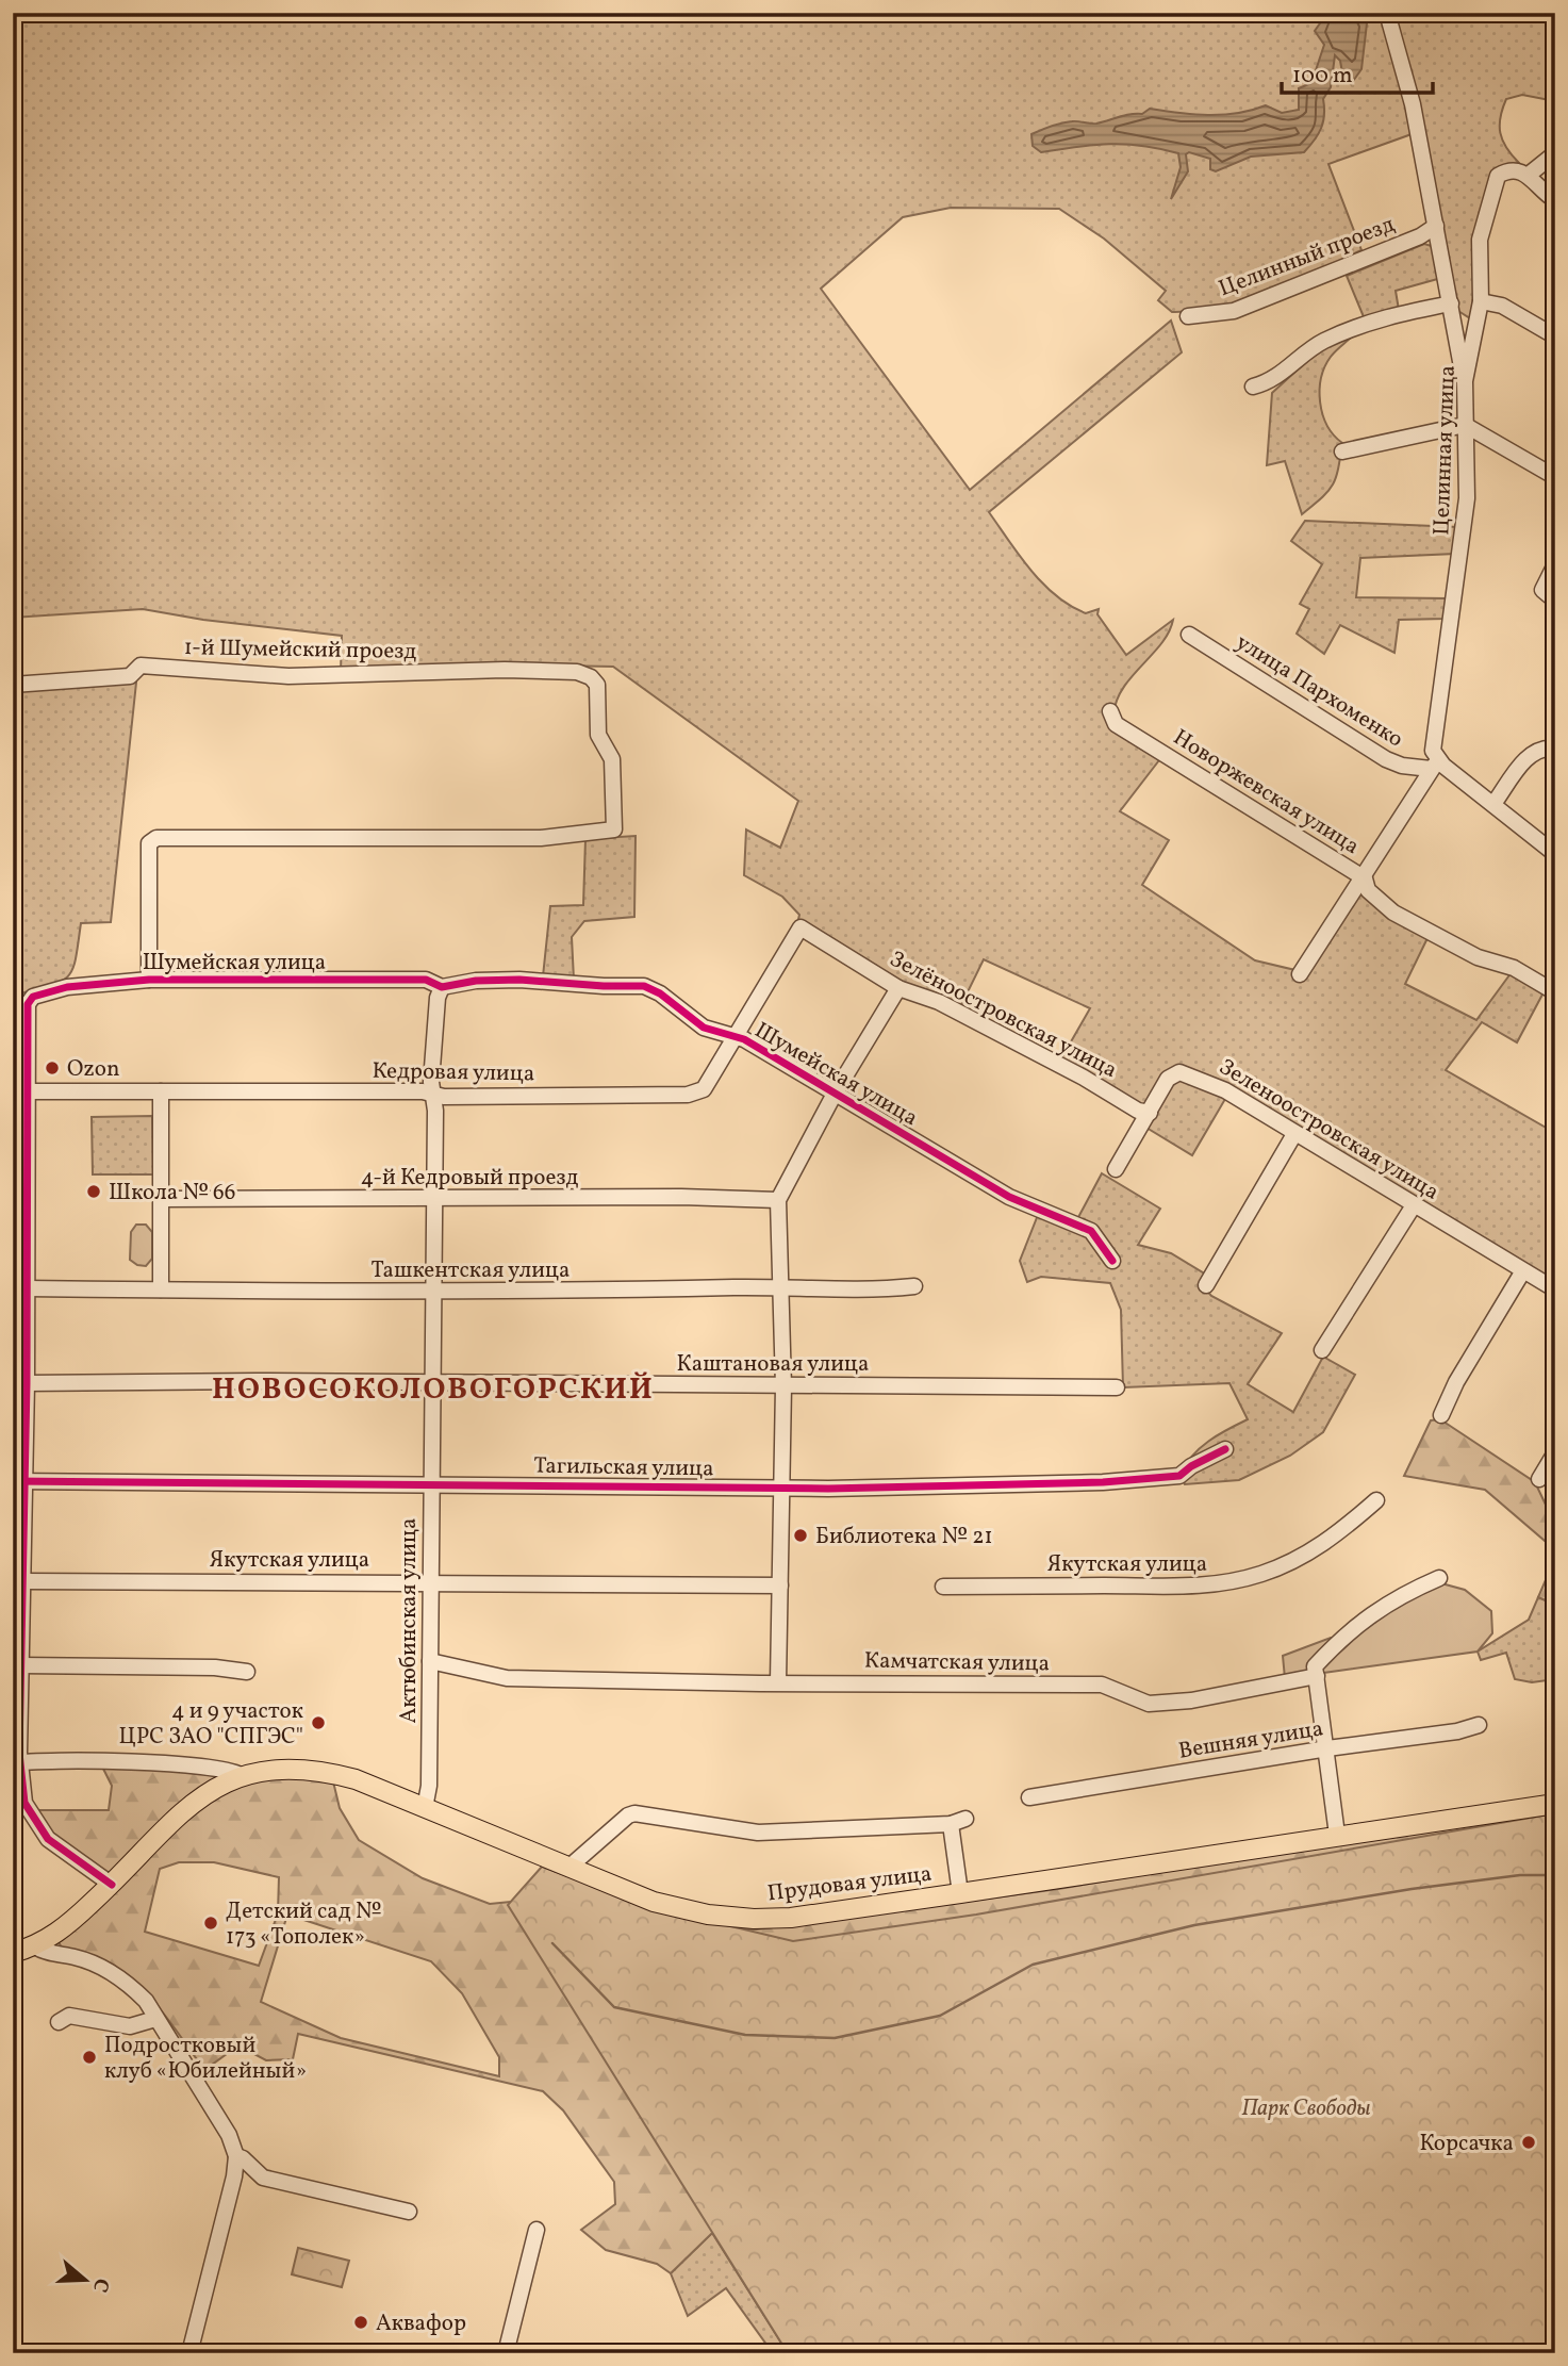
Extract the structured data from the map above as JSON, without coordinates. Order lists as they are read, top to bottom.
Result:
{
  "streets": {
    "main road": ["Прудовая улица"],
    "street": [
      "Целинный проезд",
      "Целинная улица",
      "1-й Шумейский проезд",
      "улица Пархоменко",
      "Новоржевская улица",
      "Шумейская улица",
      "Зелёноостровская улица",
      "Кедровая улица",
      "Зеленоостровская улица",
      "4-й Кедровый проезд",
      "Ташкентская улица",
      "Каштановая улица",
      "Тагильская улица",
      "Якутская улица",
      "Актюбинская улица",
      "Камчатская улица",
      "Вешняя улица"
    ]
  },
  "crossings": [
    ["Целинная улица", "улица Пархоменко"],
    ["1-й Шумейский проезд", "Шумейская улица"],
    ["Шумейская улица", "Кедровая улица"],
    ["Шумейская улица", "Актюбинская улица"],
    ["Зелёноостровская улица", "Кедровая улица"],
    ["Зелёноостровская улица", "Зеленоостровская улица"],
    ["Кедровая улица", "Актюбинская улица"],
    ["4-й Кедровый проезд", "Актюбинская улица"],
    ["Ташкентская улица", "Актюбинская улица"],
    ["Каштановая улица", "Актюбинская улица"],
    ["Тагильская улица", "Актюбинская улица"],
    ["Якутская улица", "Актюбинская улица"],
    ["Актюбинская улица", "Камчатская улица"],
    ["Актюбинская улица", "Прудовая улица"]
  ],
  "districts": ["НОВОСОКОЛОВОГОРСКИЙ"],
  "parks": ["Парк Свободы"],
  "places": [
    "Ozon",
    "Школа № 66",
    "Библиотека № 21",
    "4 и 9 участок ЦРС ЗАО \"СПГЭС\"",
    "Детский сад № 173 «Тополек»",
    "Подростковый клуб «Юбилейный»",
    "Корсачка",
    "Аквафор"
  ],
  "scale_bar": "100 m",
  "north": "right"
}
